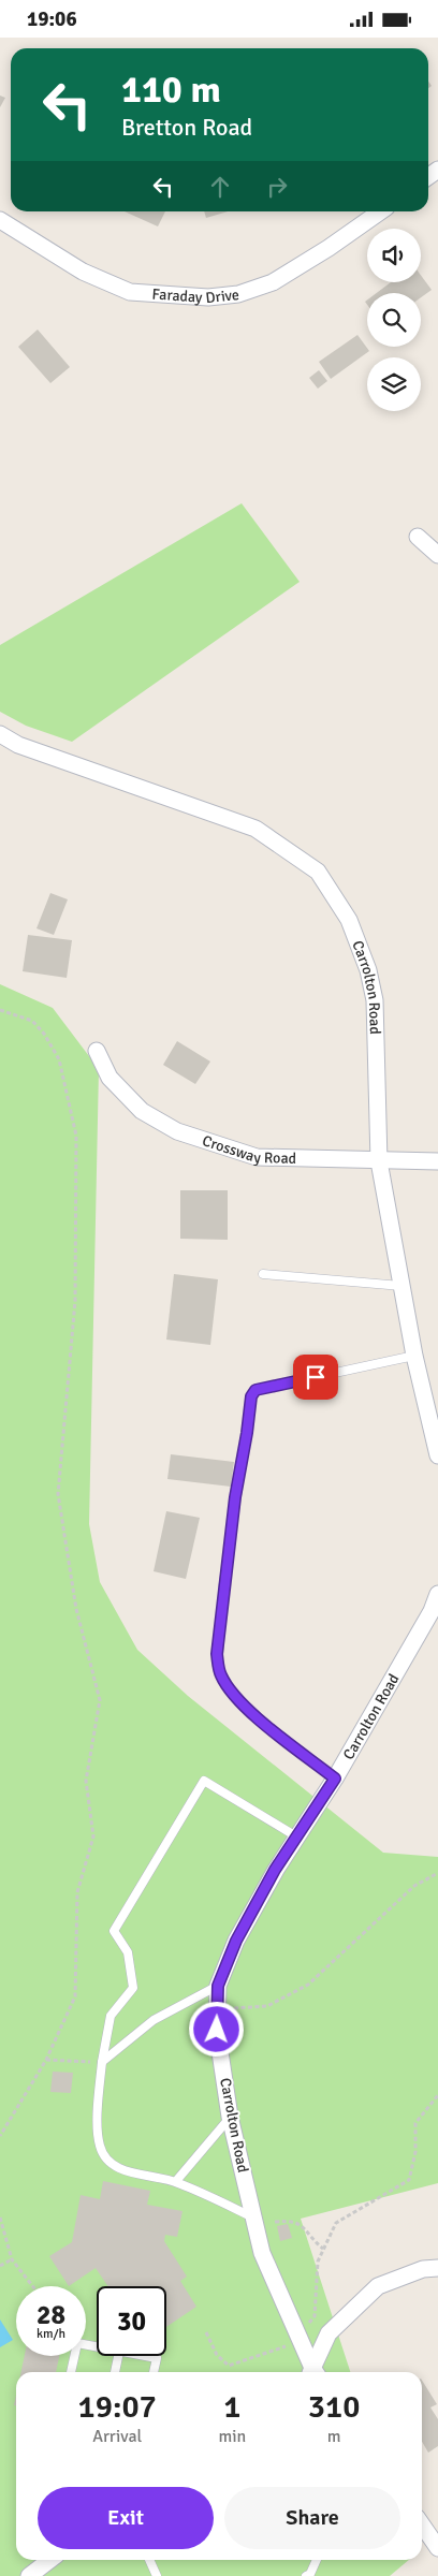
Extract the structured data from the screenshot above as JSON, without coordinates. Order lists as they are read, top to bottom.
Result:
{
  "streets": {
    "street": ["Faraday Drive", "Carrolton Road", "Crossway Road"]
  },
  "crossings": [
    ["Carrolton Road", "Crossway Road"]
  ],
  "page": {
    "status": "19:06",
    "turn": ["110 m", "Bretton Road"],
    "speed": "28 km/h",
    "limit": "30",
    "eta": [
      "19:07",
      "Arrival",
      "1",
      "min",
      "310",
      "m"
    ],
    "buttons": ["Exit", "Share"]
  }
}
